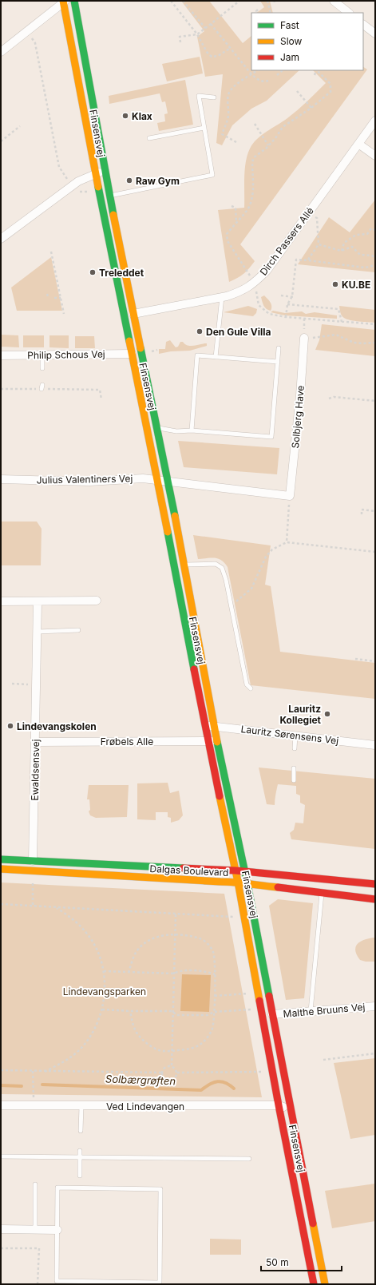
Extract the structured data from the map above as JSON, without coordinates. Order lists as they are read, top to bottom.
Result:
{
  "streets": {
    "street": [
      "Finsensvej",
      "Dirch Passers Allé",
      "Philip Schous Vej",
      "Solbjerg Have",
      "Julius Valentiners Vej",
      "Lauritz Sørensens Vej",
      "Frøbels Alle",
      "Ewaldsensvej",
      "Dalgas Boulevard",
      "Malthe Bruuns Vej",
      "Ved Lindevangen"
    ]
  },
  "crossings": [
    ["Finsensvej", "Dirch Passers Allé"],
    ["Finsensvej", "Philip Schous Vej"],
    ["Finsensvej", "Julius Valentiners Vej"],
    ["Finsensvej", "Lauritz Sørensens Vej"],
    ["Finsensvej", "Frøbels Alle"],
    ["Finsensvej", "Dalgas Boulevard"],
    ["Finsensvej", "Malthe Bruuns Vej"],
    ["Finsensvej", "Ved Lindevangen"],
    ["Frøbels Alle", "Ewaldsensvej"],
    ["Ewaldsensvej", "Dalgas Boulevard"]
  ],
  "water": ["Solbærgrøften"],
  "parks": ["Lindevangsparken"],
  "places": [
    "Klax",
    "Raw Gym",
    "Treleddet",
    "KU.BE",
    "Den Gule Villa",
    "Lauritz Kollegiet",
    "Lindevangskolen"
  ],
  "legend": ["Fast", "Slow", "Jam"],
  "scale_bar": "50 m"
}
